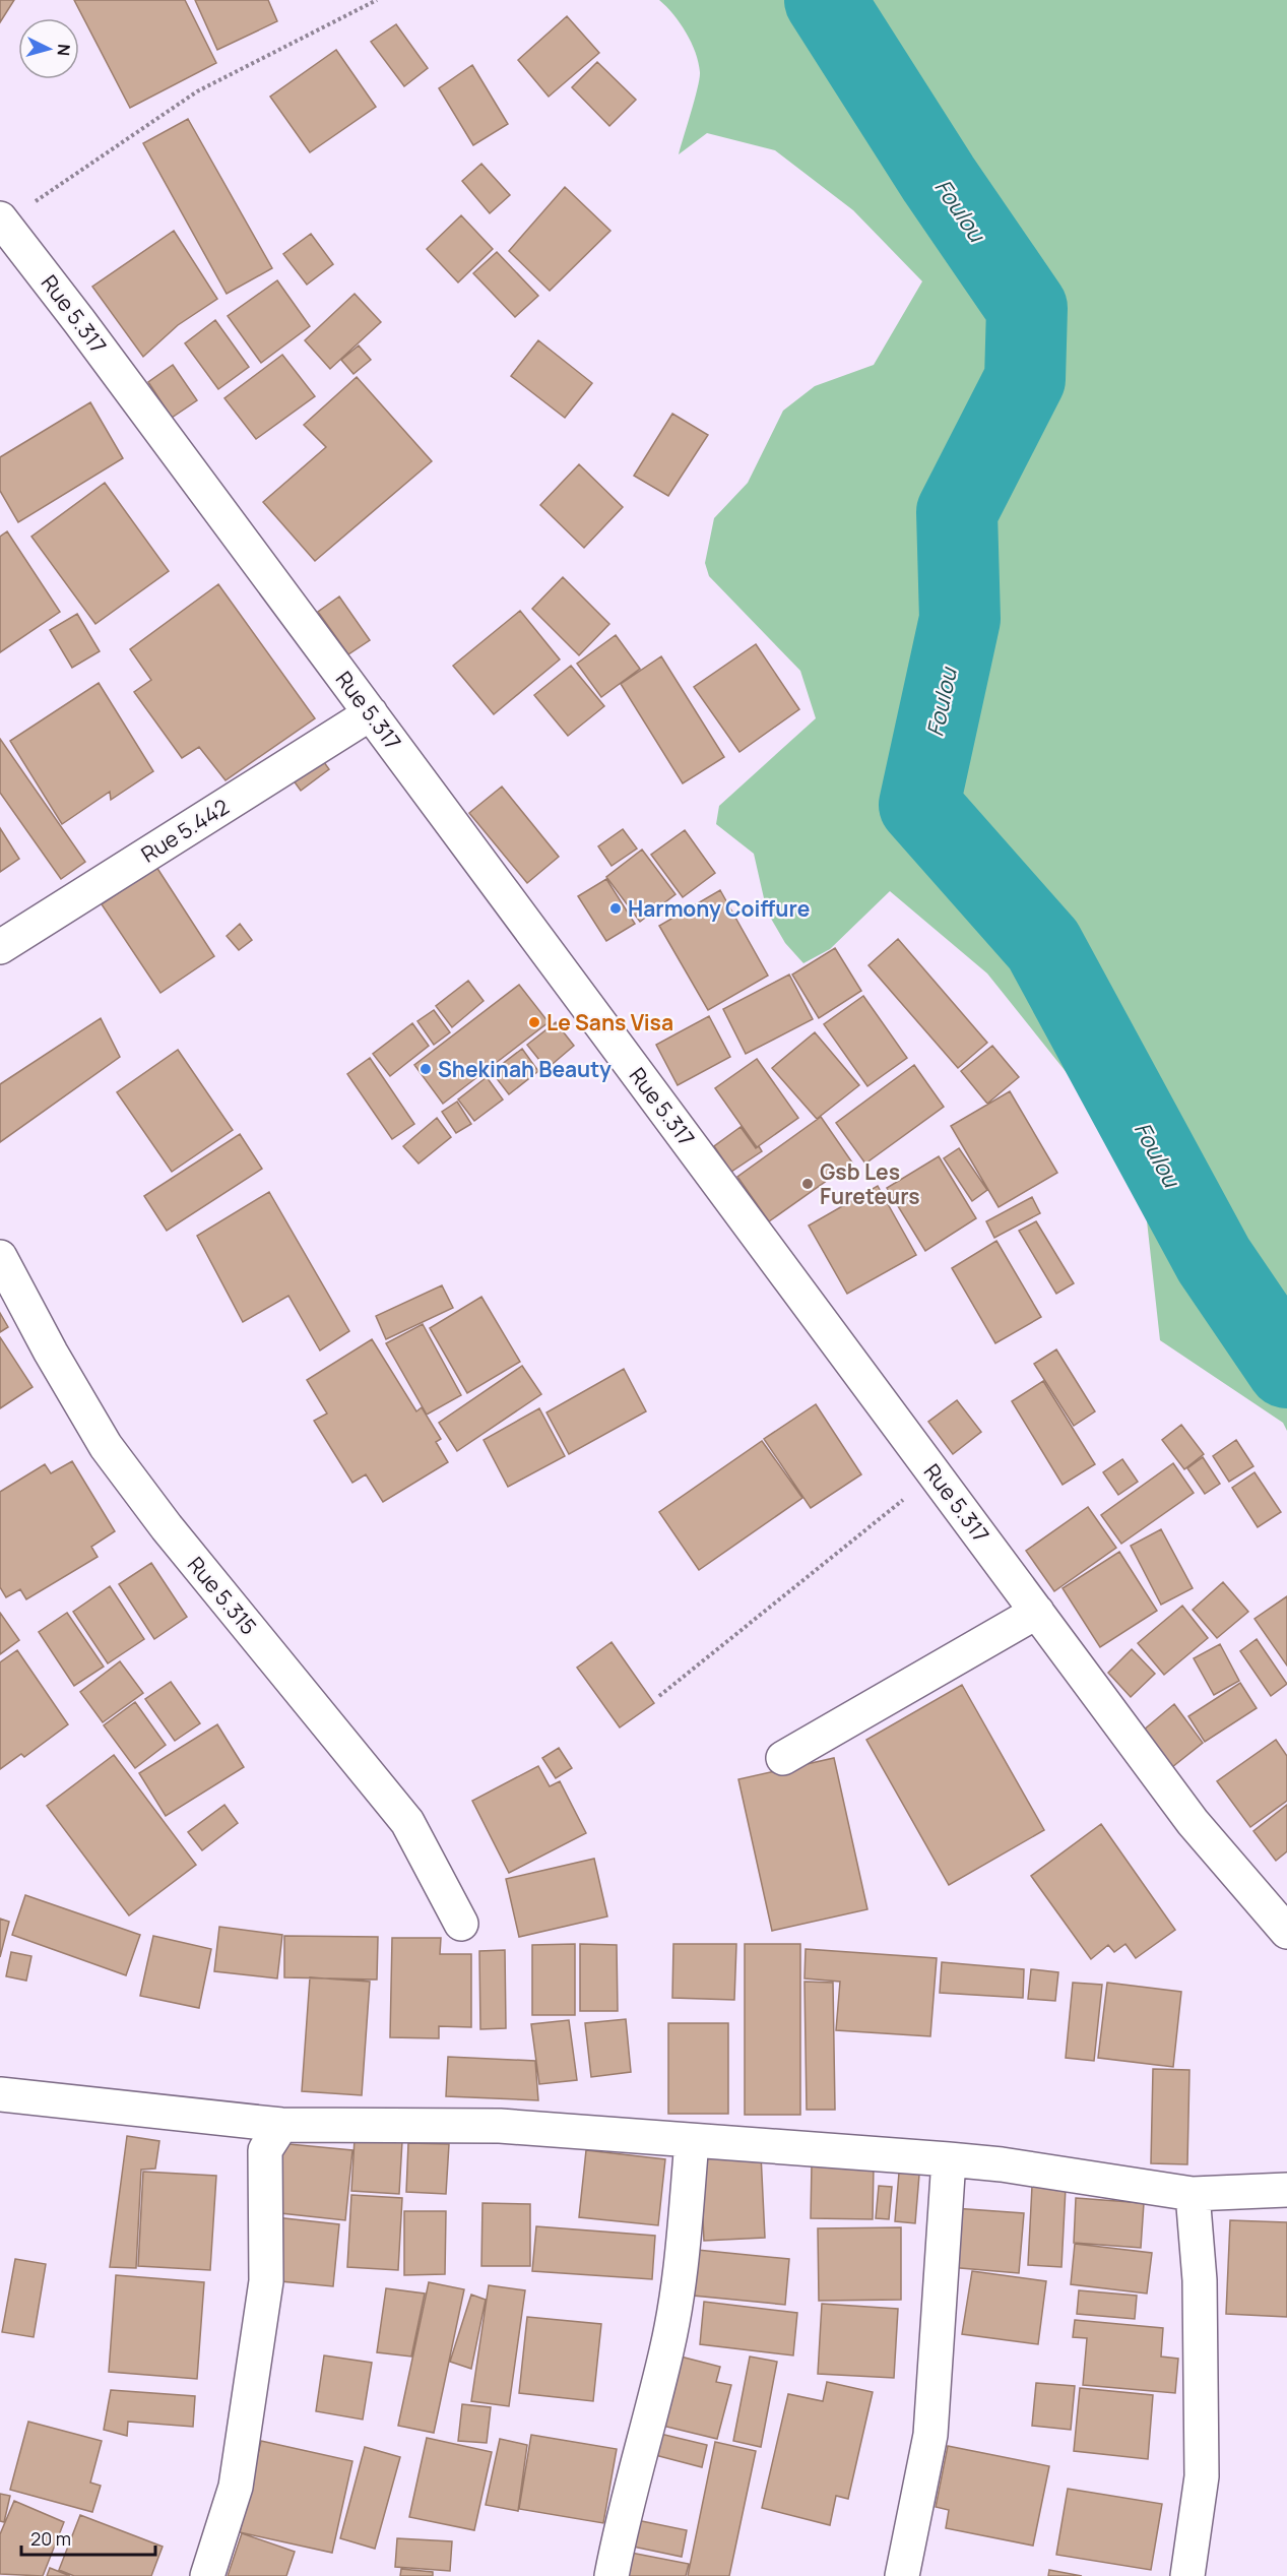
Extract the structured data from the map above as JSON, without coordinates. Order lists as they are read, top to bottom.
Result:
{
  "streets": {
    "street": ["Rue 5.317", "Rue 5.442", "Rue 5.315"]
  },
  "crossings": [
    ["Rue 5.317", "Rue 5.442"]
  ],
  "water": ["Foulou"],
  "places": [
    "Harmony Coiffure",
    "Le Sans Visa",
    "Shekinah Beauty",
    "Gsb Les Fureteurs"
  ],
  "scale_bar": "20 m",
  "north": "right"
}
